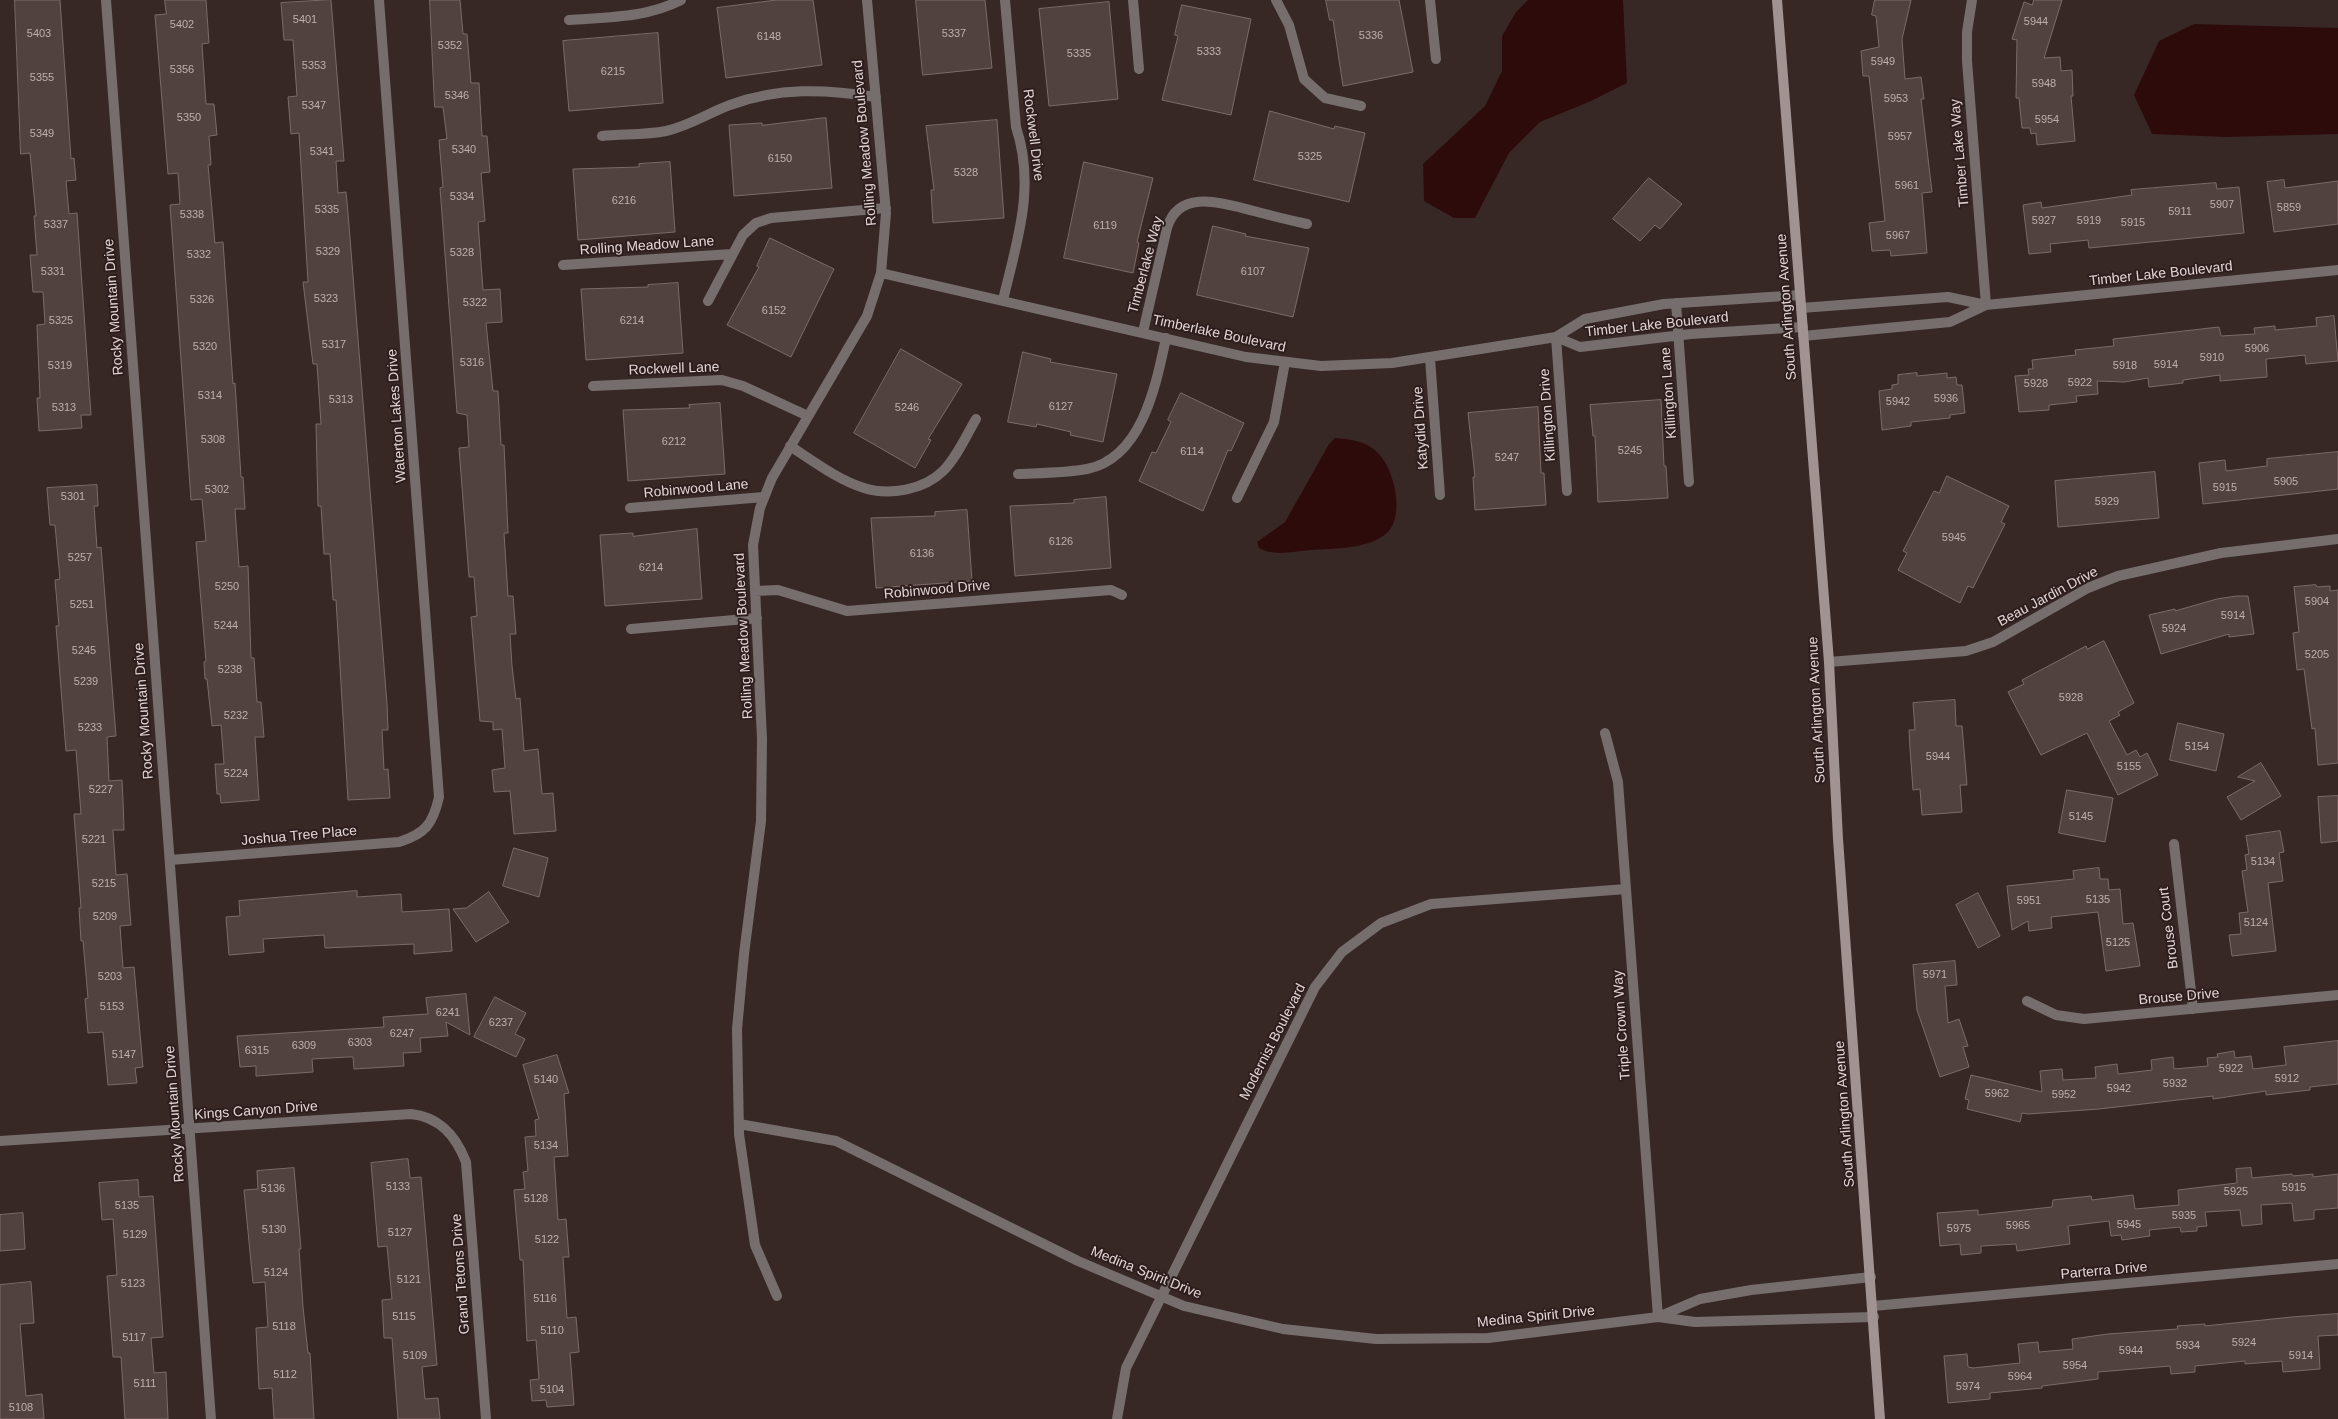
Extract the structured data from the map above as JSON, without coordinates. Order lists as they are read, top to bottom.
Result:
{
  "streets": {
    "main road": ["South Arlington Avenue"],
    "street": [
      "Rockwell Drive",
      "Rolling Meadow Boulevard",
      "Timber Lake Way",
      "Rolling Meadow Lane",
      "Timberlake Way",
      "Timber Lake Boulevard",
      "Rocky Mountain Drive",
      "Timberlake Boulevard",
      "Rockwell Lane",
      "Killington Lane",
      "Killington Drive",
      "Waterton Lakes Drive",
      "Katydid Drive",
      "Robinwood Lane",
      "Robinwood Drive",
      "Beau Jardin Drive",
      "Joshua Tree Place",
      "Brouse Court",
      "Brouse Drive",
      "Triple Crown Way",
      "Modernist Boulevard",
      "Kings Canyon Drive",
      "Parterra Drive",
      "Medina Spirit Drive",
      "Grand Tetons Drive"
    ]
  },
  "crossings": [
    ["Rockwell Drive", "Timberlake Boulevard"],
    ["Rolling Meadow Boulevard", "Rolling Meadow Lane"],
    ["Rolling Meadow Boulevard", "Timberlake Boulevard"],
    ["Rolling Meadow Boulevard", "Rockwell Lane"],
    ["Rolling Meadow Boulevard", "Robinwood Lane"],
    ["Rolling Meadow Boulevard", "Robinwood Drive"],
    ["Rolling Meadow Boulevard", "Medina Spirit Drive"],
    ["Timber Lake Way", "Timber Lake Boulevard"],
    ["Timberlake Way", "Timberlake Boulevard"],
    ["Timber Lake Boulevard", "South Arlington Avenue"],
    ["Timber Lake Boulevard", "Timberlake Boulevard"],
    ["Timber Lake Boulevard", "Killington Lane"],
    ["Timber Lake Boulevard", "Killington Drive"],
    ["Rocky Mountain Drive", "Joshua Tree Place"],
    ["Rocky Mountain Drive", "Kings Canyon Drive"],
    ["South Arlington Avenue", "Beau Jardin Drive"],
    ["South Arlington Avenue", "Parterra Drive"],
    ["South Arlington Avenue", "Medina Spirit Drive"],
    ["Timberlake Boulevard", "Killington Drive"],
    ["Timberlake Boulevard", "Katydid Drive"],
    ["Waterton Lakes Drive", "Joshua Tree Place"],
    ["Brouse Court", "Brouse Drive"],
    ["Triple Crown Way", "Modernist Boulevard"],
    ["Triple Crown Way", "Medina Spirit Drive"],
    ["Modernist Boulevard", "Medina Spirit Drive"],
    ["Kings Canyon Drive", "Grand Tetons Drive"]
  ],
  "house_numbers": [
    "5401",
    "5944",
    "5402",
    "5403",
    "5337",
    "5336",
    "6148",
    "5352",
    "5333",
    "5335",
    "5949",
    "5353",
    "5356",
    "6215",
    "5355",
    "5948",
    "5346",
    "5953",
    "5347",
    "5350",
    "5954",
    "5349",
    "5957",
    "5340",
    "5341",
    "5325",
    "6150",
    "5328",
    "5961",
    "5334",
    "6216",
    "5907",
    "5859",
    "5335",
    "5911",
    "5338",
    "5927",
    "5919",
    "5915",
    "5337",
    "6119",
    "5967",
    "5329",
    "5328",
    "5332",
    "5331",
    "6107",
    "5323",
    "5326",
    "5322",
    "6152",
    "5325",
    "6214",
    "5317",
    "5320",
    "5906",
    "5910",
    "5316",
    "5914",
    "5319",
    "5918",
    "5922",
    "5928",
    "5314",
    "5936",
    "5313",
    "5942",
    "6127",
    "5313",
    "5246",
    "5308",
    "6212",
    "5245",
    "6114",
    "5247",
    "5905",
    "5915",
    "5302",
    "5301",
    "5929",
    "5945",
    "6126",
    "6136",
    "5257",
    "6214",
    "5250",
    "5904",
    "5251",
    "5914",
    "5244",
    "5924",
    "5245",
    "5205",
    "5238",
    "5239",
    "5928",
    "5232",
    "5233",
    "5154",
    "5944",
    "5155",
    "5224",
    "5227",
    "5145",
    "5221",
    "5134",
    "5215",
    "5135",
    "5951",
    "5209",
    "5124",
    "5125",
    "5971",
    "5203",
    "5153",
    "6241",
    "6237",
    "6247",
    "6303",
    "6309",
    "6315",
    "5147",
    "5922",
    "5912",
    "5140",
    "5932",
    "5942",
    "5962",
    "5952",
    "5134",
    "5133",
    "5915",
    "5136",
    "5925",
    "5128",
    "5135",
    "5935",
    "5945",
    "5965",
    "5975",
    "5130",
    "5127",
    "5129",
    "5122",
    "5124",
    "5121",
    "5123",
    "5116",
    "5115",
    "5118",
    "5110",
    "5117",
    "5924",
    "5934",
    "5944",
    "5109",
    "5914",
    "5954",
    "5112",
    "5964",
    "5111",
    "5974",
    "5104",
    "5108"
  ]
}
